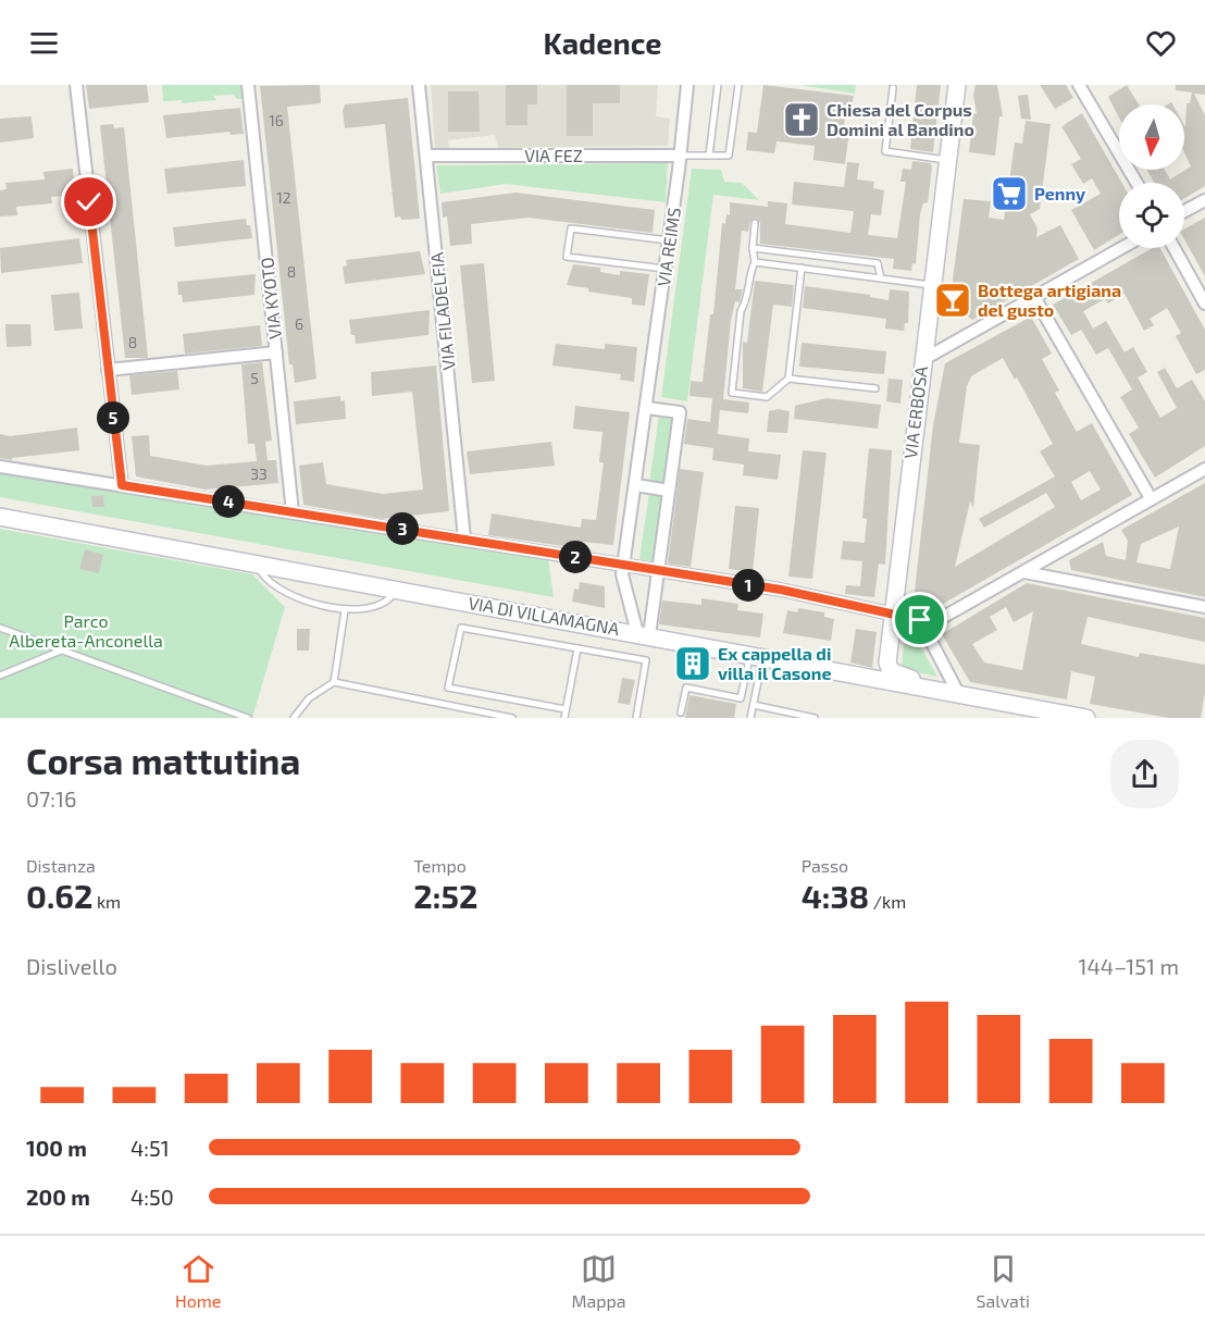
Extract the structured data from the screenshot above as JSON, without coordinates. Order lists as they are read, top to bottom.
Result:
{
  "streets": {
    "main road": ["VIA ERBOSA", "VIA DI VILLAMAGNA"],
    "street": [
      "VIA FEZ",
      "VIA REIMS",
      "VIA KYOTO",
      "VIA FILADELFIA"
    ]
  },
  "crossings": [
    ["VIA FEZ", "VIA REIMS"],
    ["VIA FEZ", "VIA FILADELFIA"],
    ["VIA REIMS", "VIA DI VILLAMAGNA"],
    ["VIA ERBOSA", "VIA DI VILLAMAGNA"]
  ],
  "parks": ["Parco Albereta-Anconella"],
  "places": {
    "church": ["Chiesa del Corpus Domini al Bandino"],
    "supermarket": ["Penny"],
    "bar": ["Bottega artigiana del gusto"],
    "building": ["Ex cappella di villa il Casone"]
  },
  "house_numbers": [
    "16",
    "12",
    "8",
    "6",
    "8",
    "5",
    "33"
  ],
  "north": "bottom",
  "page": {
    "header": "Kadence",
    "pins": [
      "5",
      "4",
      "3",
      "2",
      "1"
    ],
    "heading": ["Corsa mattutina", "07:16"],
    "stats": [
      ["Distanza", "0.62 km"],
      ["Tempo", "2:52"],
      ["Passo", "4:38 /km"]
    ],
    "chart": ["Dislivello", "144–151 m"],
    "list": [
      {
        "name": "100 m",
        "note": "4:51"
      },
      {
        "name": "200 m",
        "note": "4:50"
      }
    ],
    "tabs": ["Home", "Mappa", "Salvati"]
  }
}
